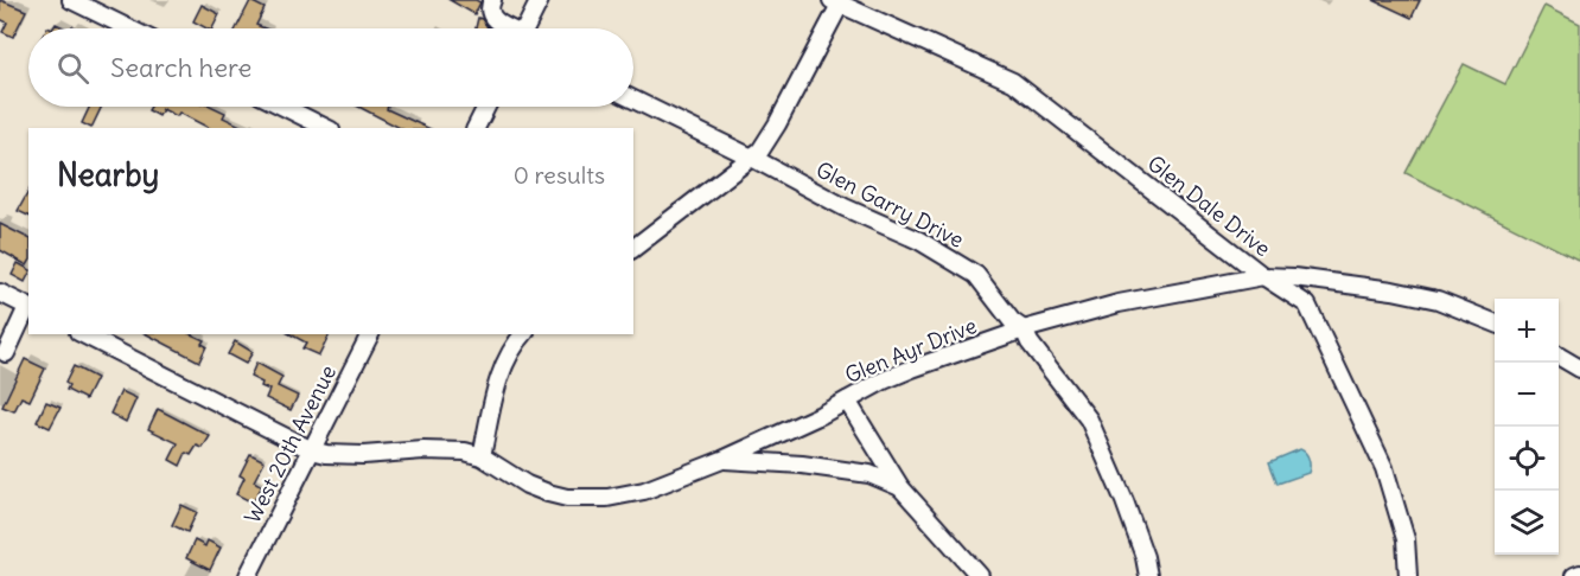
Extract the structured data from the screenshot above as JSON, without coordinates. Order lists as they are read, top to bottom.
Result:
{
  "streets": {
    "street": [
      "Glen Garry Drive",
      "Glen Dale Drive",
      "Glen Ayr Drive",
      "West 20th Avenue"
    ]
  },
  "crossings": [
    ["Glen Garry Drive", "Glen Ayr Drive"],
    ["Glen Dale Drive", "Glen Ayr Drive"],
    ["Glen Ayr Drive", "West 20th Avenue"]
  ],
  "page": {
    "search": "Search here",
    "heading": ["Nearby", "0 results"],
    "map_buttons": ["+", "−"]
  }
}
